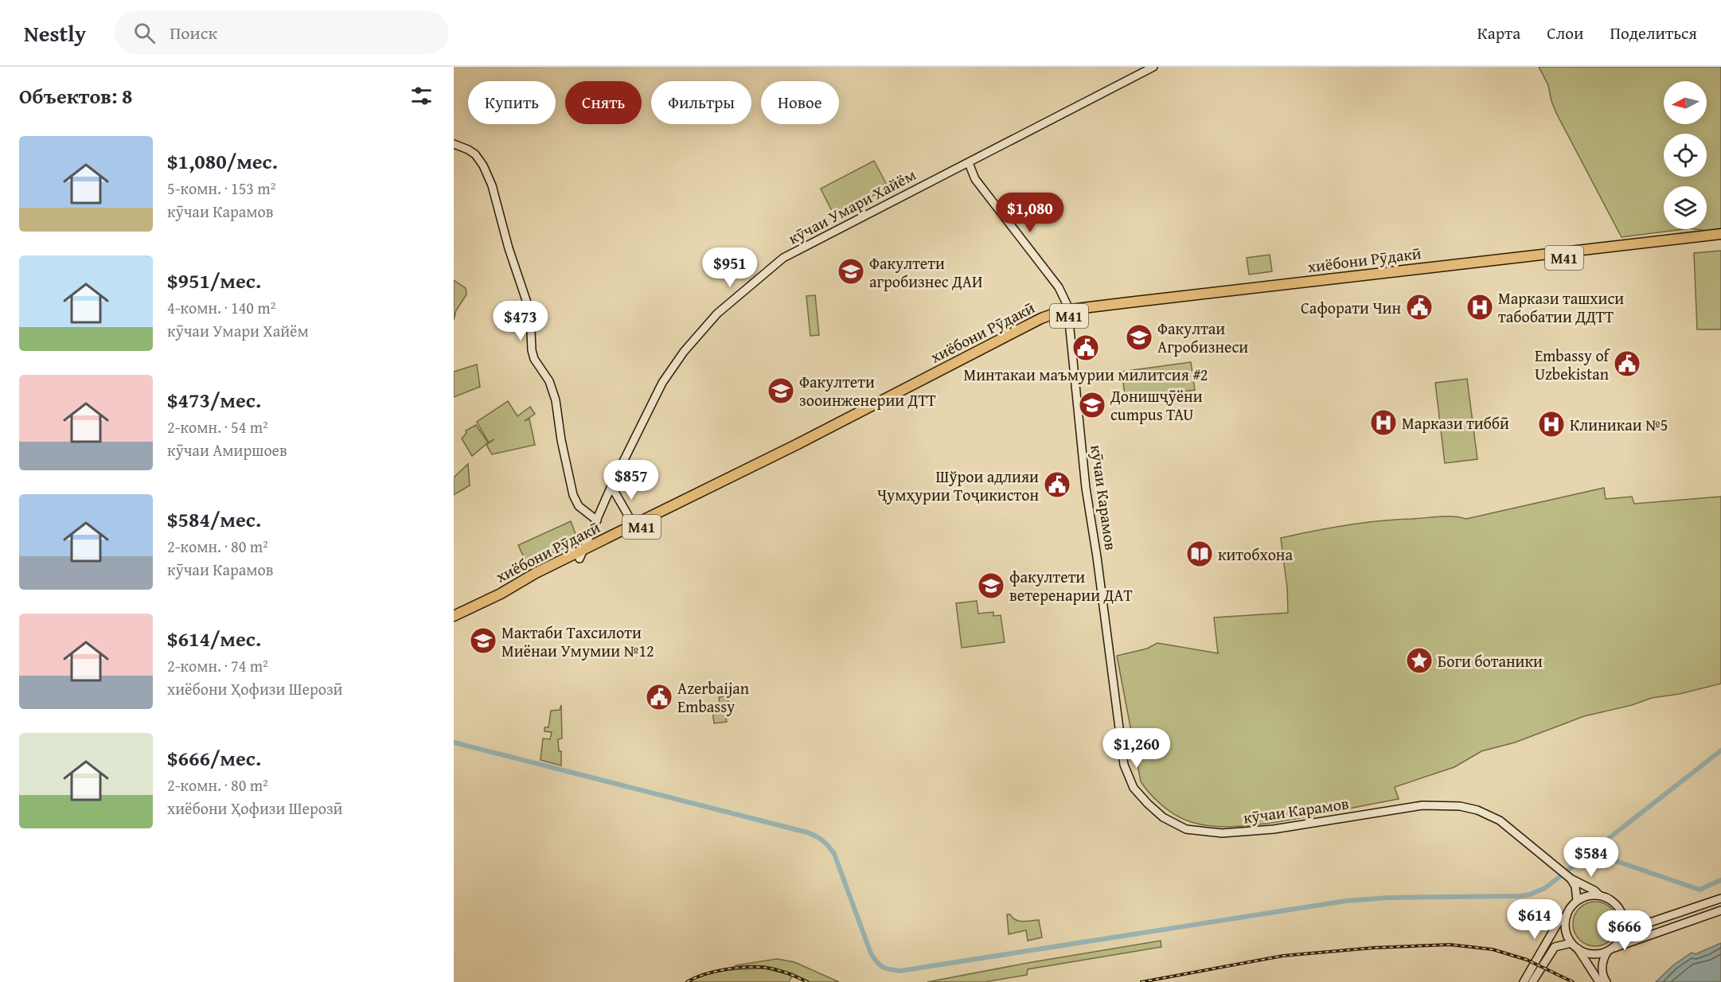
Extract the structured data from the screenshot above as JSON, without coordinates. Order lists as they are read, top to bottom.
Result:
{
  "streets": {
    "highway": ["M41", "хиёбони Рӯдакӣ"],
    "main road": ["кӯчаи Умари Хайём", "кӯчаи Карамов"]
  },
  "crossings": [
    ["кӯчаи Умари Хайём", "хиёбони Рӯдакӣ"],
    ["кӯчаи Умари Хайём", "кӯчаи Карамов"],
    ["M41", "хиёбони Рӯдакӣ"],
    ["M41", "кӯчаи Карамов"],
    ["хиёбони Рӯдакӣ", "кӯчаи Карамов"]
  ],
  "places": {
    "school or university": [
      "Факултети агробизнес ДАИ",
      "Факултаи Агробизнеси",
      "Факултети зооинженерии ДТТ",
      "Донишҷӯёни cumpus TAU",
      "факултети ветеренарии ДАТ",
      "Мактаби Тахсилоти Миёнаи Умумии №12"
    ],
    "public building": [
      "Сафорати Чин",
      "Минтакаи маъмурии милитсия #2",
      "Embassy of Uzbekistan",
      "Шўрои адлияи Ҷумҳурии Тоҷикистон",
      "Azerbaijan Embassy"
    ],
    "hospital": ["Маркази ташхиси табобатии ДДТТ", "Маркази тиббӣ", "Клиникаи №5"],
    "library": ["китобхона"],
    "place": ["Боги ботаники"]
  },
  "north": "left",
  "page": {
    "header": "Nestly",
    "search": "Поиск",
    "nav": ["Карта", "Слои", "Поделиться"],
    "heading": "Объектов: 8",
    "chip": [
      "Купить",
      "Снять",
      "Фильтры",
      "Новое"
    ],
    "list": [
      {
        "name": "$1,080/мес.",
        "note": "5-комн. · 153 m² · кӯчаи Карамов"
      },
      {
        "name": "$951/мес.",
        "note": "4-комн. · 140 m² · кӯчаи Умари Хайём"
      },
      {
        "name": "$473/мес.",
        "note": "2-комн. · 54 m² · кӯчаи Амиршоев"
      },
      {
        "name": "$584/мес.",
        "note": "2-комн. · 80 m² · кӯчаи Карамов"
      },
      {
        "name": "$614/мес.",
        "note": "2-комн. · 74 m² · хиёбони Ҳофизи Шерозӣ"
      },
      {
        "name": "$666/мес.",
        "note": "2-комн. · 80 m² · хиёбони Ҳофизи Шерозӣ"
      }
    ],
    "price": [
      "$1,080",
      "$951",
      "$473",
      "$857",
      "$1,260",
      "$584",
      "$614",
      "$666"
    ]
  }
}
